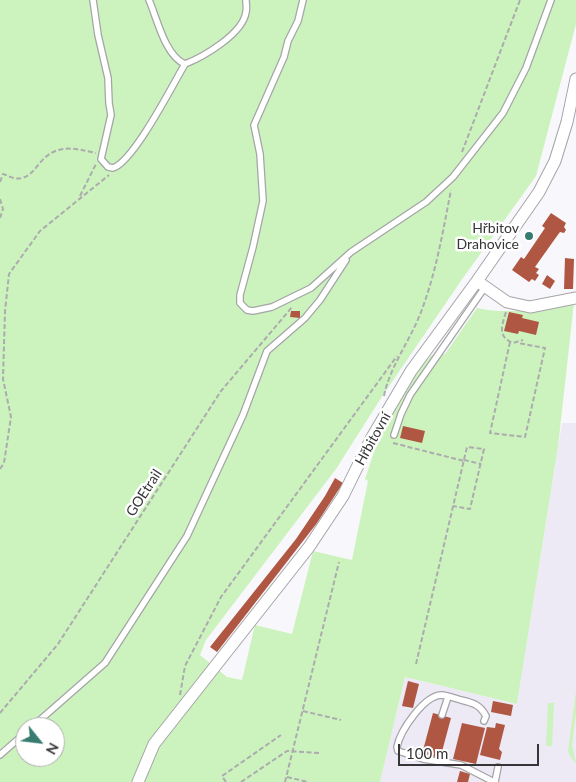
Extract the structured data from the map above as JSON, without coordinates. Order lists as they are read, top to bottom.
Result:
{
  "streets": {
    "street": ["Hřbitovní"],
    "path": ["GOEtrail"]
  },
  "places": ["Hřbitov Drahovice"],
  "scale_bar": "100 m",
  "north": "bottom right"
}
